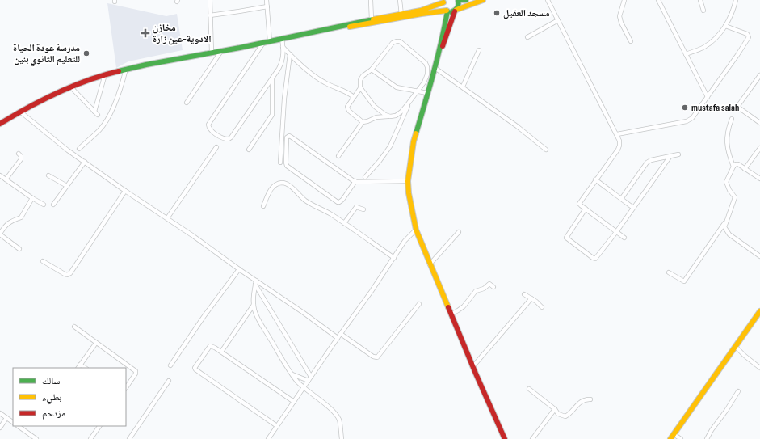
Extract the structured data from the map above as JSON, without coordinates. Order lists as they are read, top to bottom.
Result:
{
  "places": {
    "other": ["مسجد العقيل", "مدرسة عودة الحياة للتعليم الثانوي بنين", "mustafa salah"],
    "health": ["مخازن الادوية-عين زارة"]
  },
  "legend": ["سالك", "بطيء", "مزدحم"]
}
